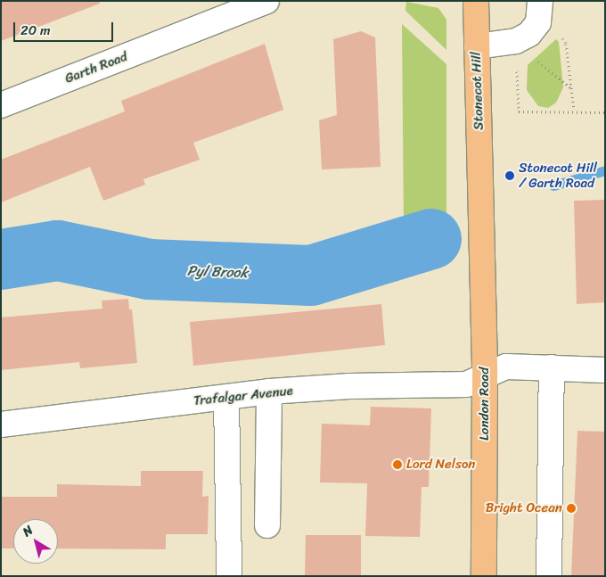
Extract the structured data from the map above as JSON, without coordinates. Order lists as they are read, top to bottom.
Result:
{
  "streets": {
    "highway": ["Stonecot Hill", "London Road"],
    "street": ["Garth Road", "Trafalgar Avenue"]
  },
  "crossings": [
    ["Stonecot Hill", "London Road"],
    ["Trafalgar Avenue", "London Road"]
  ],
  "water": ["Pyl Brook"],
  "places": ["Stonecot Hill / Garth Road", "Lord Nelson", "Bright Ocean"],
  "scale_bar": "20 m",
  "north": "top left"
}
